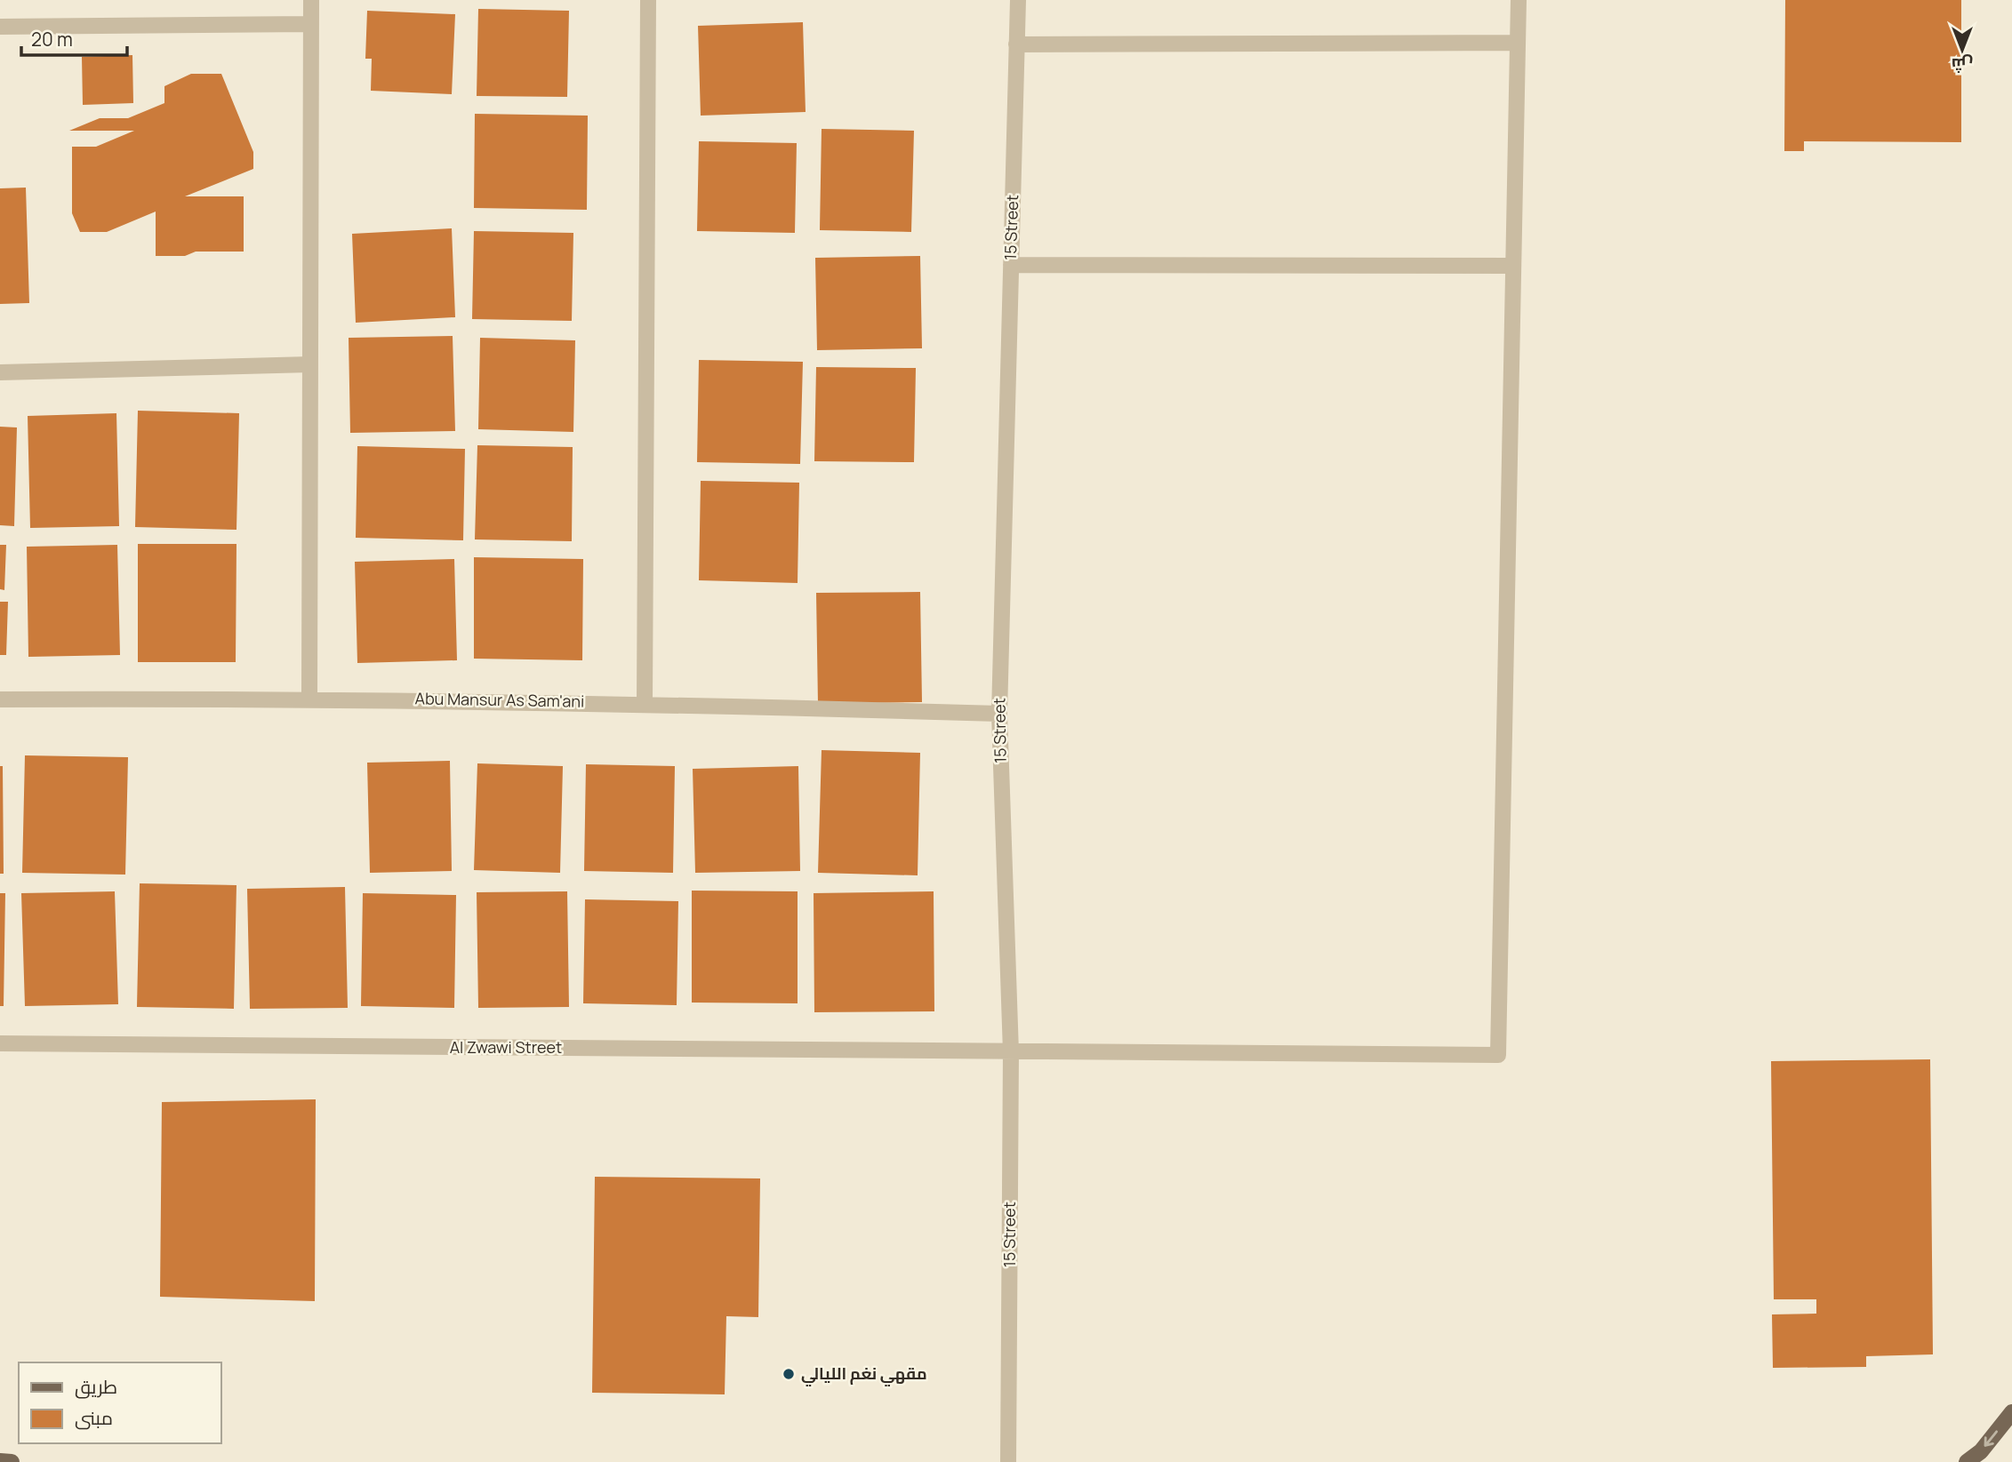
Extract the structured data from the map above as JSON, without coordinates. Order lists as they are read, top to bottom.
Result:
{
  "streets": {
    "street": ["15 Street", "Abu Mansur As Sam'ani", "Al Zwawi Street"]
  },
  "crossings": [
    ["15 Street", "Abu Mansur As Sam'ani"],
    ["15 Street", "Al Zwawi Street"]
  ],
  "places": ["مقهي نغم الليالي"],
  "legend": ["طريق", "مبنى"],
  "scale_bar": "20 m",
  "north": "bottom"
}
